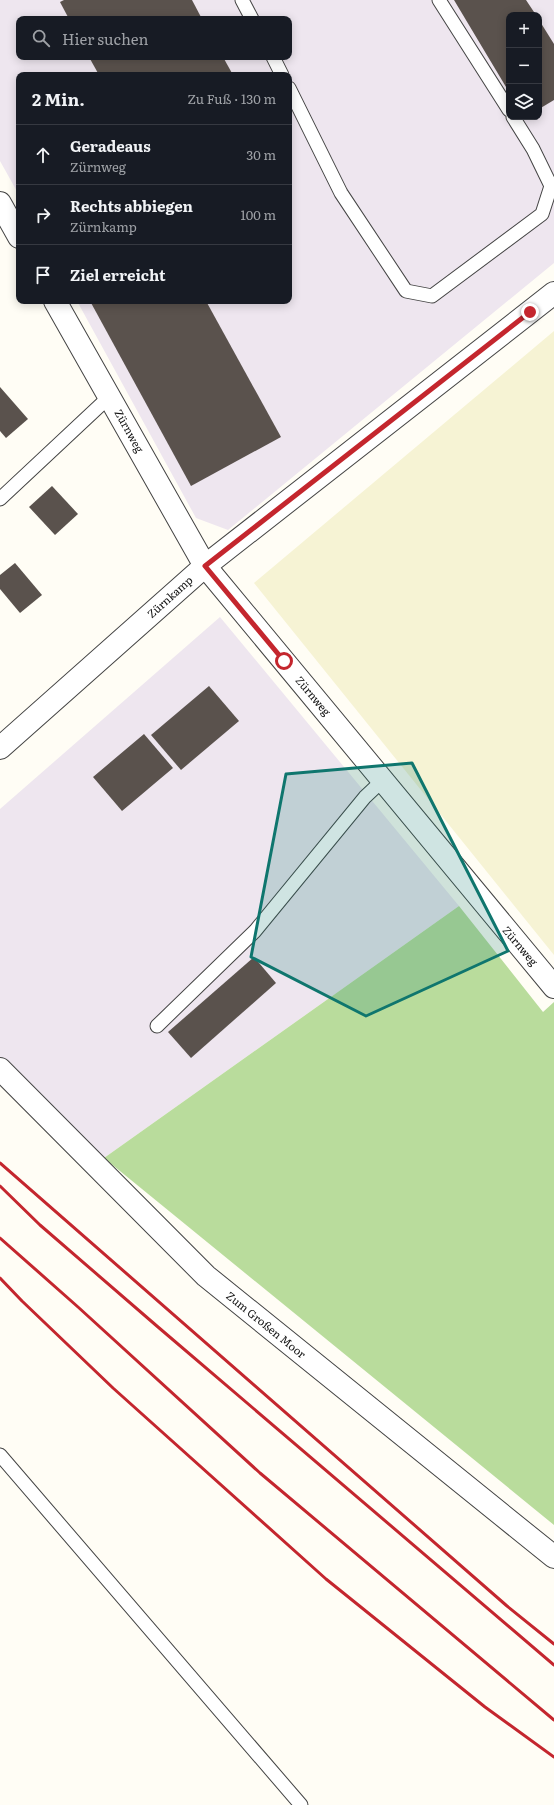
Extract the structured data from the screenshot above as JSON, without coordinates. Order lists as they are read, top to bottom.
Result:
{
  "streets": {
    "street": ["Zürnweg", "Zürnkamp", "Zum Großen Moor"]
  },
  "crossings": [
    ["Zürnweg", "Zürnkamp"]
  ],
  "page": {
    "map_buttons": ["+", "−"],
    "search": "Hier suchen",
    "heading": ["2 Min.", "Zu Fuß · 130 m"],
    "list": [
      ["Geradeaus", "Zürnweg", "30 m"],
      ["Rechts abbiegen", "Zürnkamp", "100 m"],
      "Ziel erreicht"
    ]
  }
}
